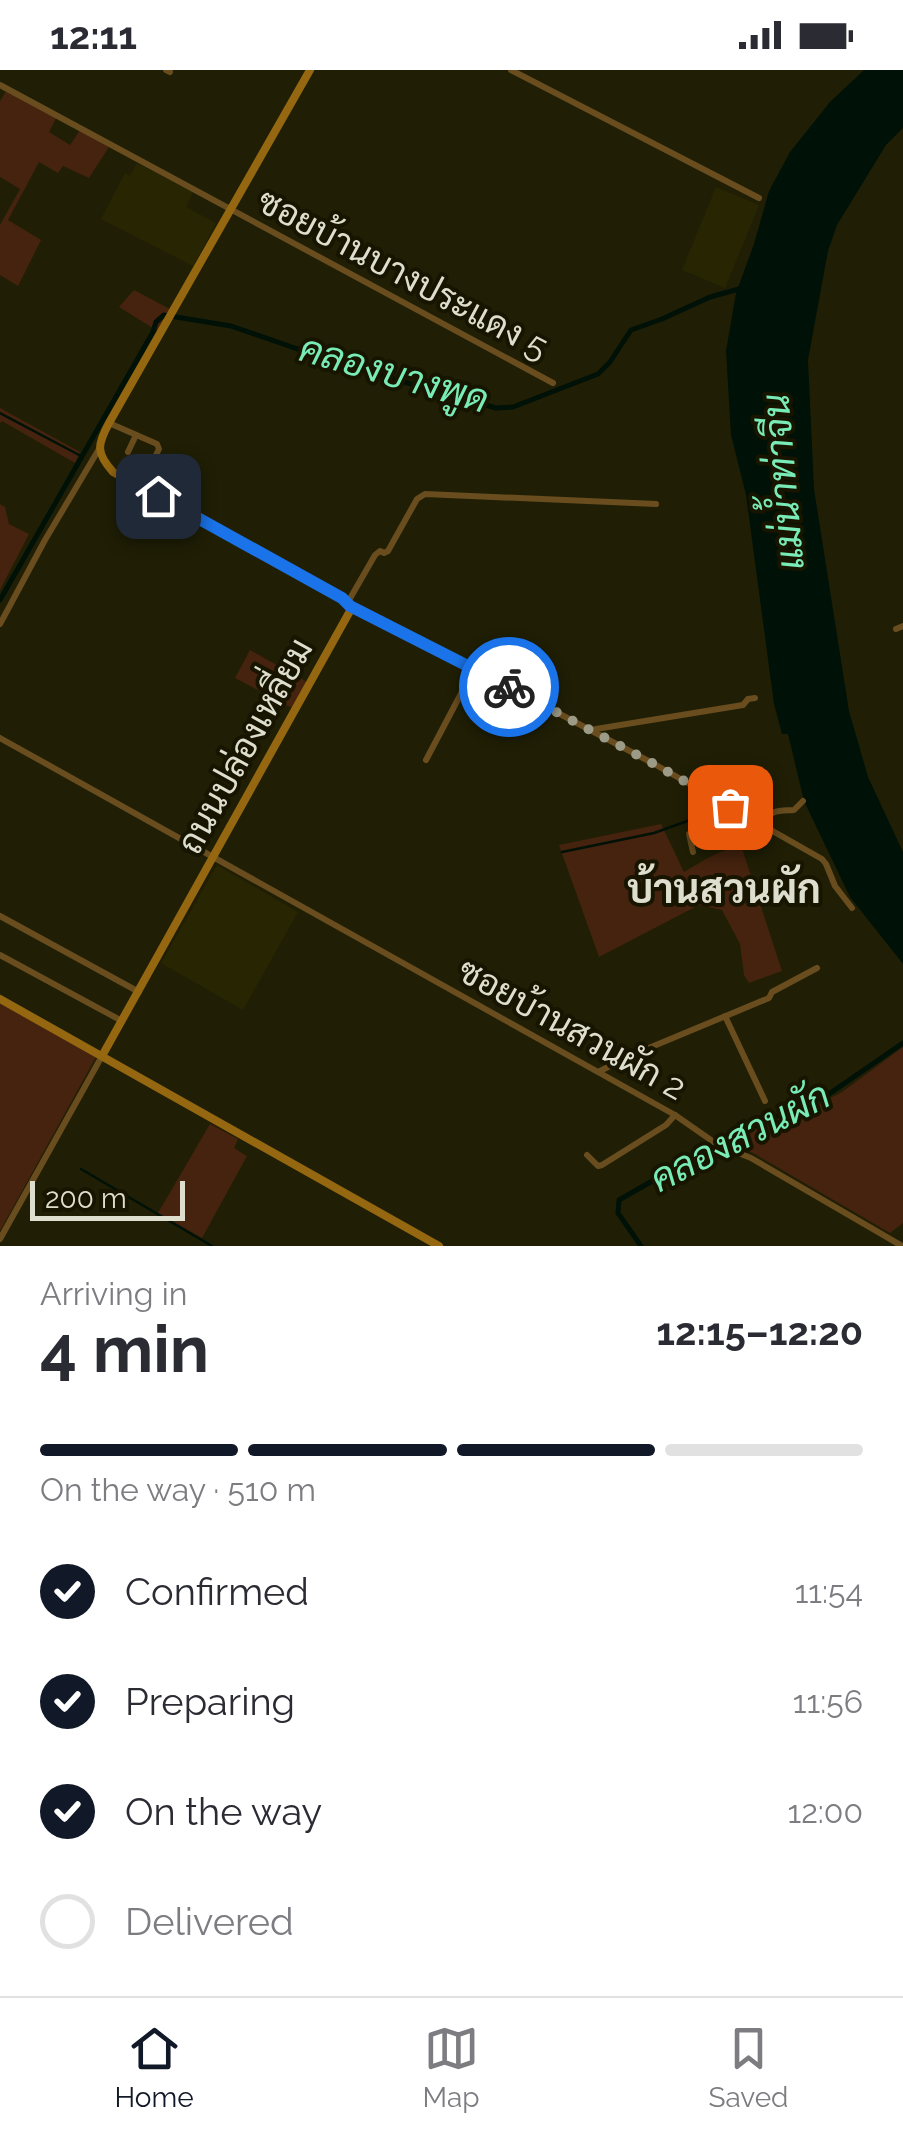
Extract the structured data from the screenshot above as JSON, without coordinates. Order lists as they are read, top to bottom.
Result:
{
  "streets": {
    "street": ["ซอยบ้านบางประแดง 5", "ถนนปล่องเหลี่ยม", "ซอยบ้านสวนผัก 2"]
  },
  "crossings": [
    ["ถนนปล่องเหลี่ยม", "ซอยบ้านสวนผัก 2"]
  ],
  "districts": ["บ้านสวนผัก"],
  "water": ["คลองบางพูด", "แม่น้ำท่าจีน", "คลองสวนผัก"],
  "scale_bar": "200 m",
  "page": {
    "status": "12:11",
    "scale": "200 m",
    "heading": ["4 min", "Arriving in", "12:15–12:20"],
    "bar": "On the way · 510 m",
    "list": [
      ["Confirmed", "11:54"],
      ["Preparing", "11:56"],
      ["On the way", "12:00"],
      "Delivered"
    ],
    "tabs": ["Home", "Map", "Saved"]
  }
}
